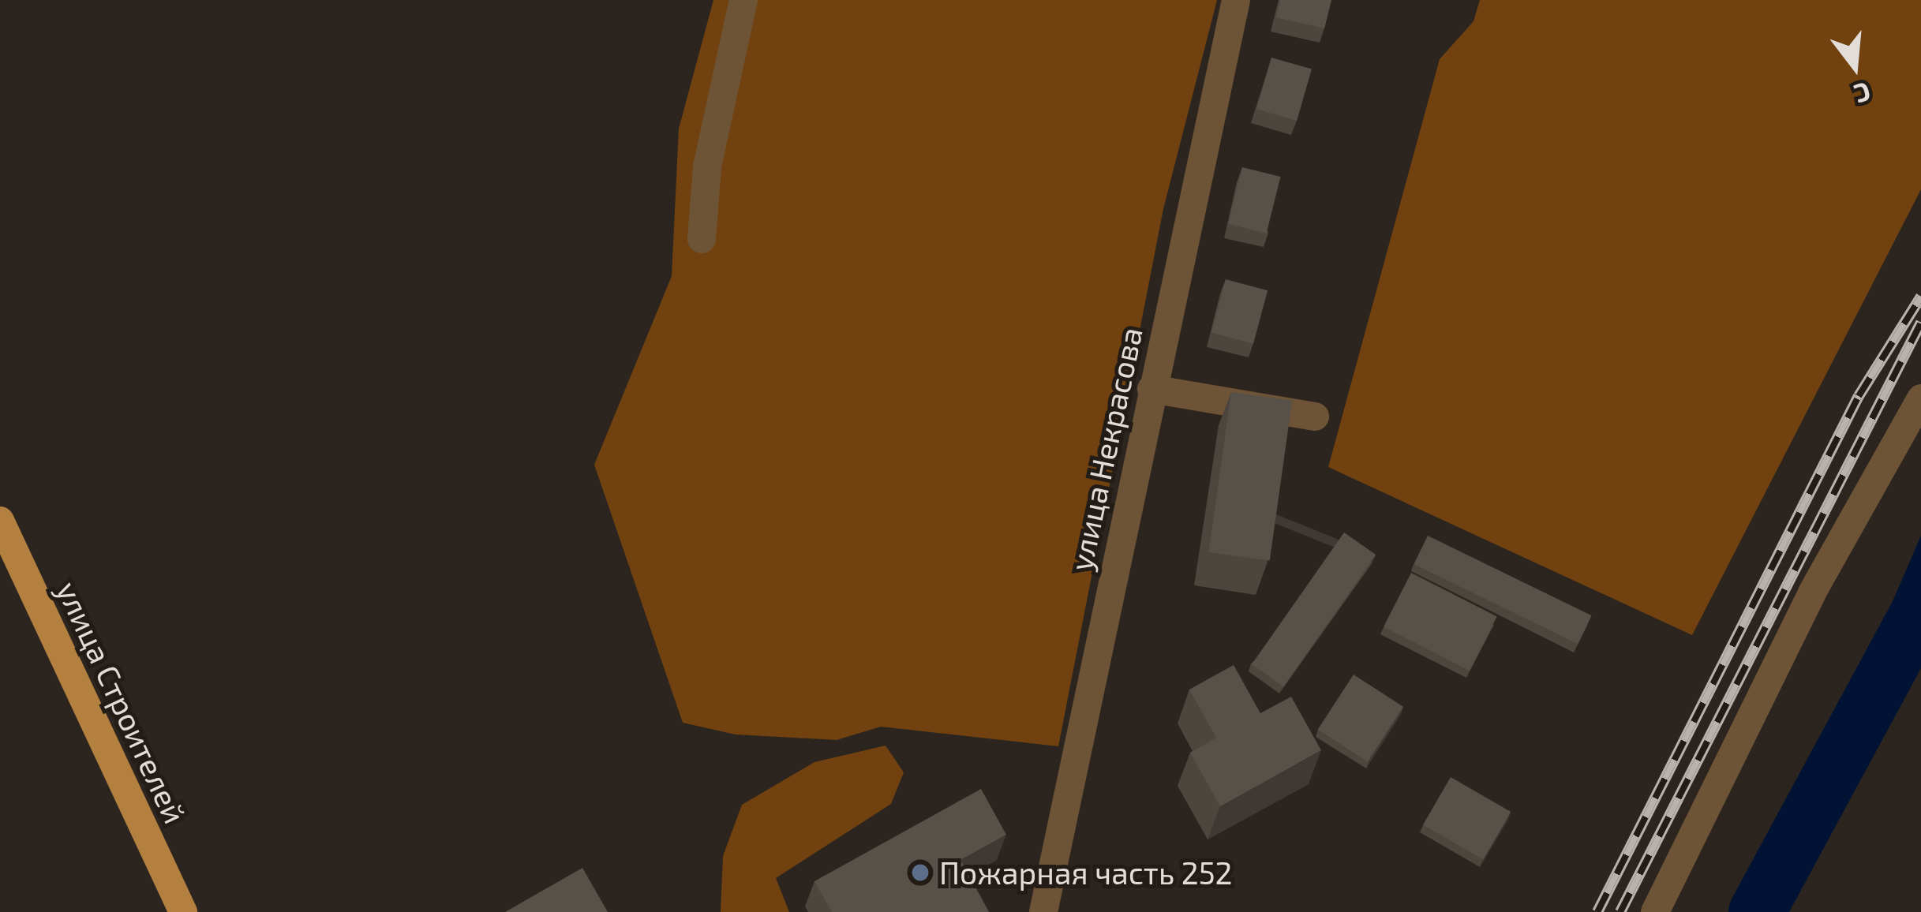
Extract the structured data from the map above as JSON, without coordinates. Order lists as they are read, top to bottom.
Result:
{
  "streets": {
    "main road": ["улица Строителей"],
    "street": ["улица Некрасова"]
  },
  "places": ["Пожарная часть 252"],
  "north": "bottom"
}
